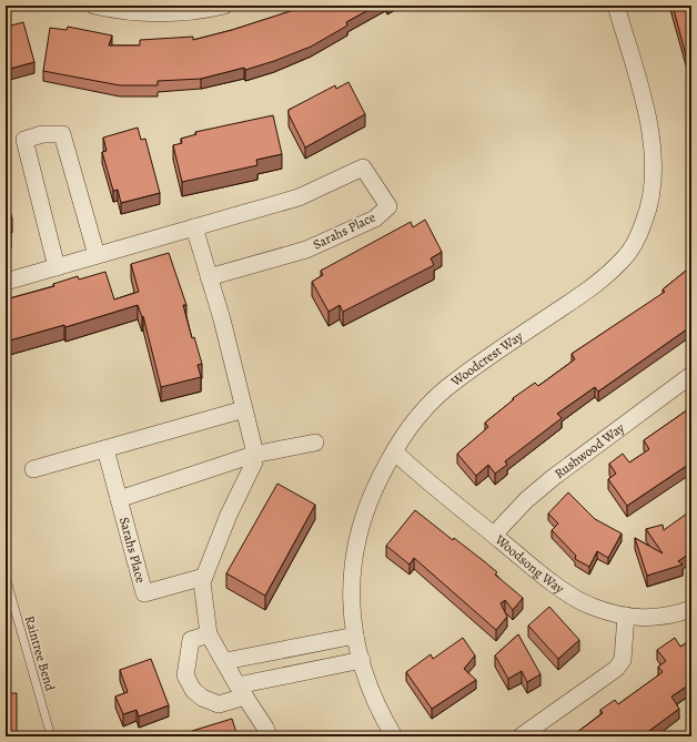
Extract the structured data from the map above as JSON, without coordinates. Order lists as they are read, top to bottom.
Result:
{
  "streets": {
    "street": [
      "Sarahs Place",
      "Woodcrest Way",
      "Rushwood Way",
      "Woodsong Way"
    ],
    "lane": ["Raintree Bend"]
  },
  "crossings": [
    ["Woodcrest Way", "Woodsong Way"],
    ["Rushwood Way", "Woodsong Way"]
  ]
}
